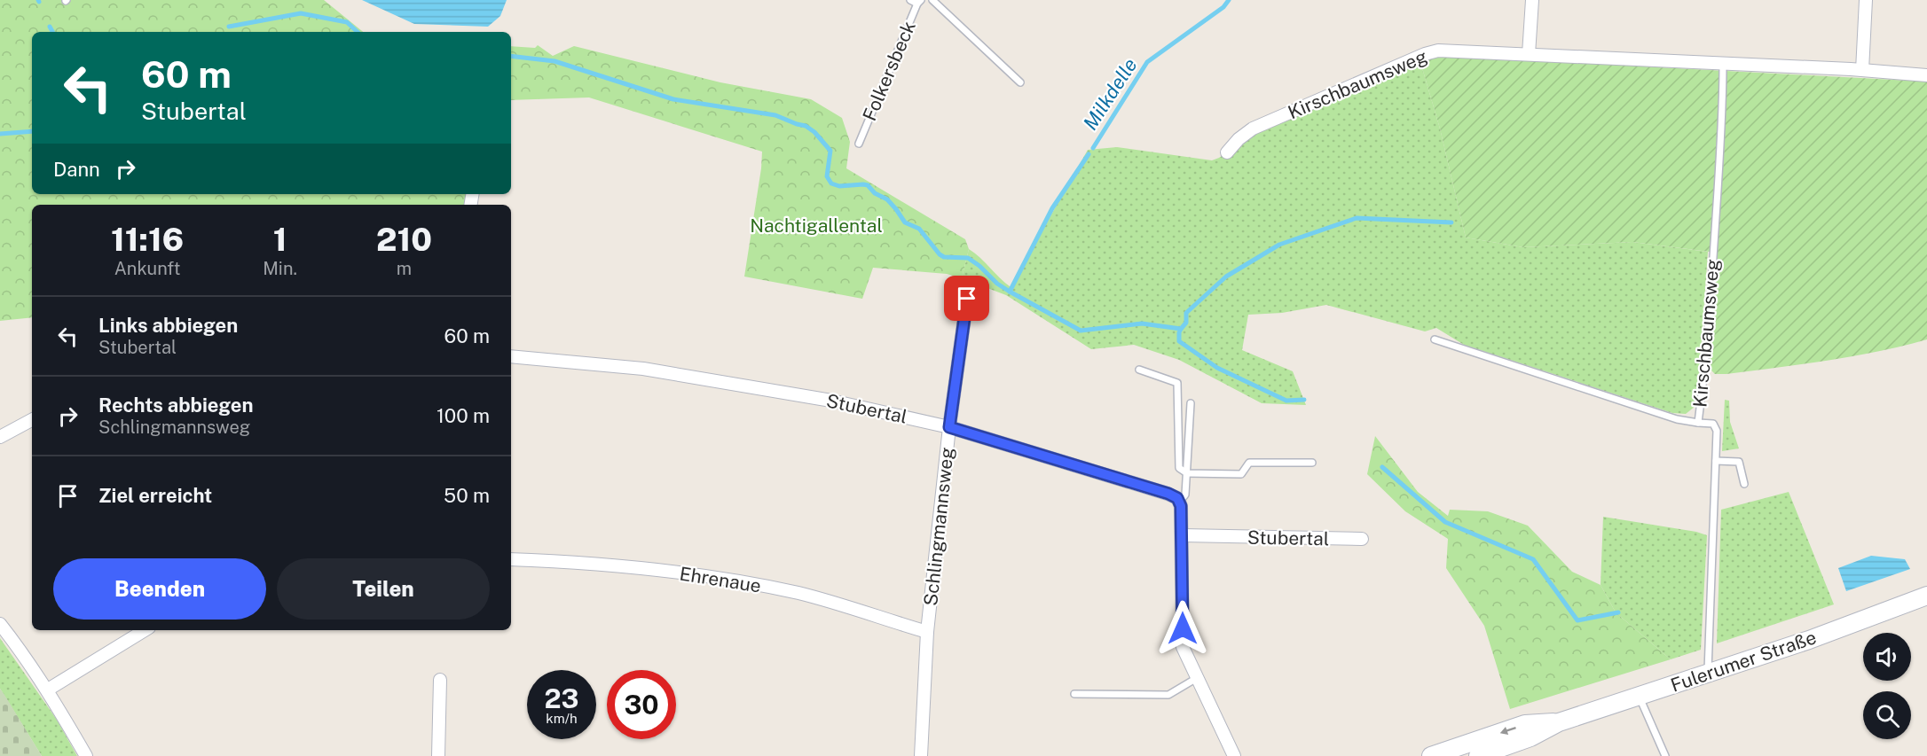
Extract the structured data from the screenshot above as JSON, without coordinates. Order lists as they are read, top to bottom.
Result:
{
  "streets": {
    "main road": ["Fulerumer Straße"],
    "street": [
      "Kirschbaumsweg",
      "Stubertal",
      "Schlingmannsweg",
      "Ehrenaue"
    ],
    "lane": ["Folkersbeck"]
  },
  "crossings": [
    ["Stubertal", "Schlingmannsweg"],
    ["Schlingmannsweg", "Ehrenaue"]
  ],
  "water": ["Milkdelle"],
  "parks": ["Nachtigallental"],
  "page": {
    "turn": ["60 m", "Stubertal"],
    "then": "Dann",
    "eta": [
      "11:16",
      "Ankunft",
      "1",
      "Min.",
      "210",
      "m"
    ],
    "list": [
      {
        "name": "Links abbiegen",
        "note": "Stubertal",
        "value": "60 m"
      },
      {
        "name": "Rechts abbiegen",
        "note": "Schlingmannsweg",
        "value": "100 m"
      },
      {
        "name": "Ziel erreicht",
        "value": "50 m"
      }
    ],
    "buttons": ["Beenden", "Teilen"],
    "speed": "23 km/h",
    "limit": "30"
  }
}
